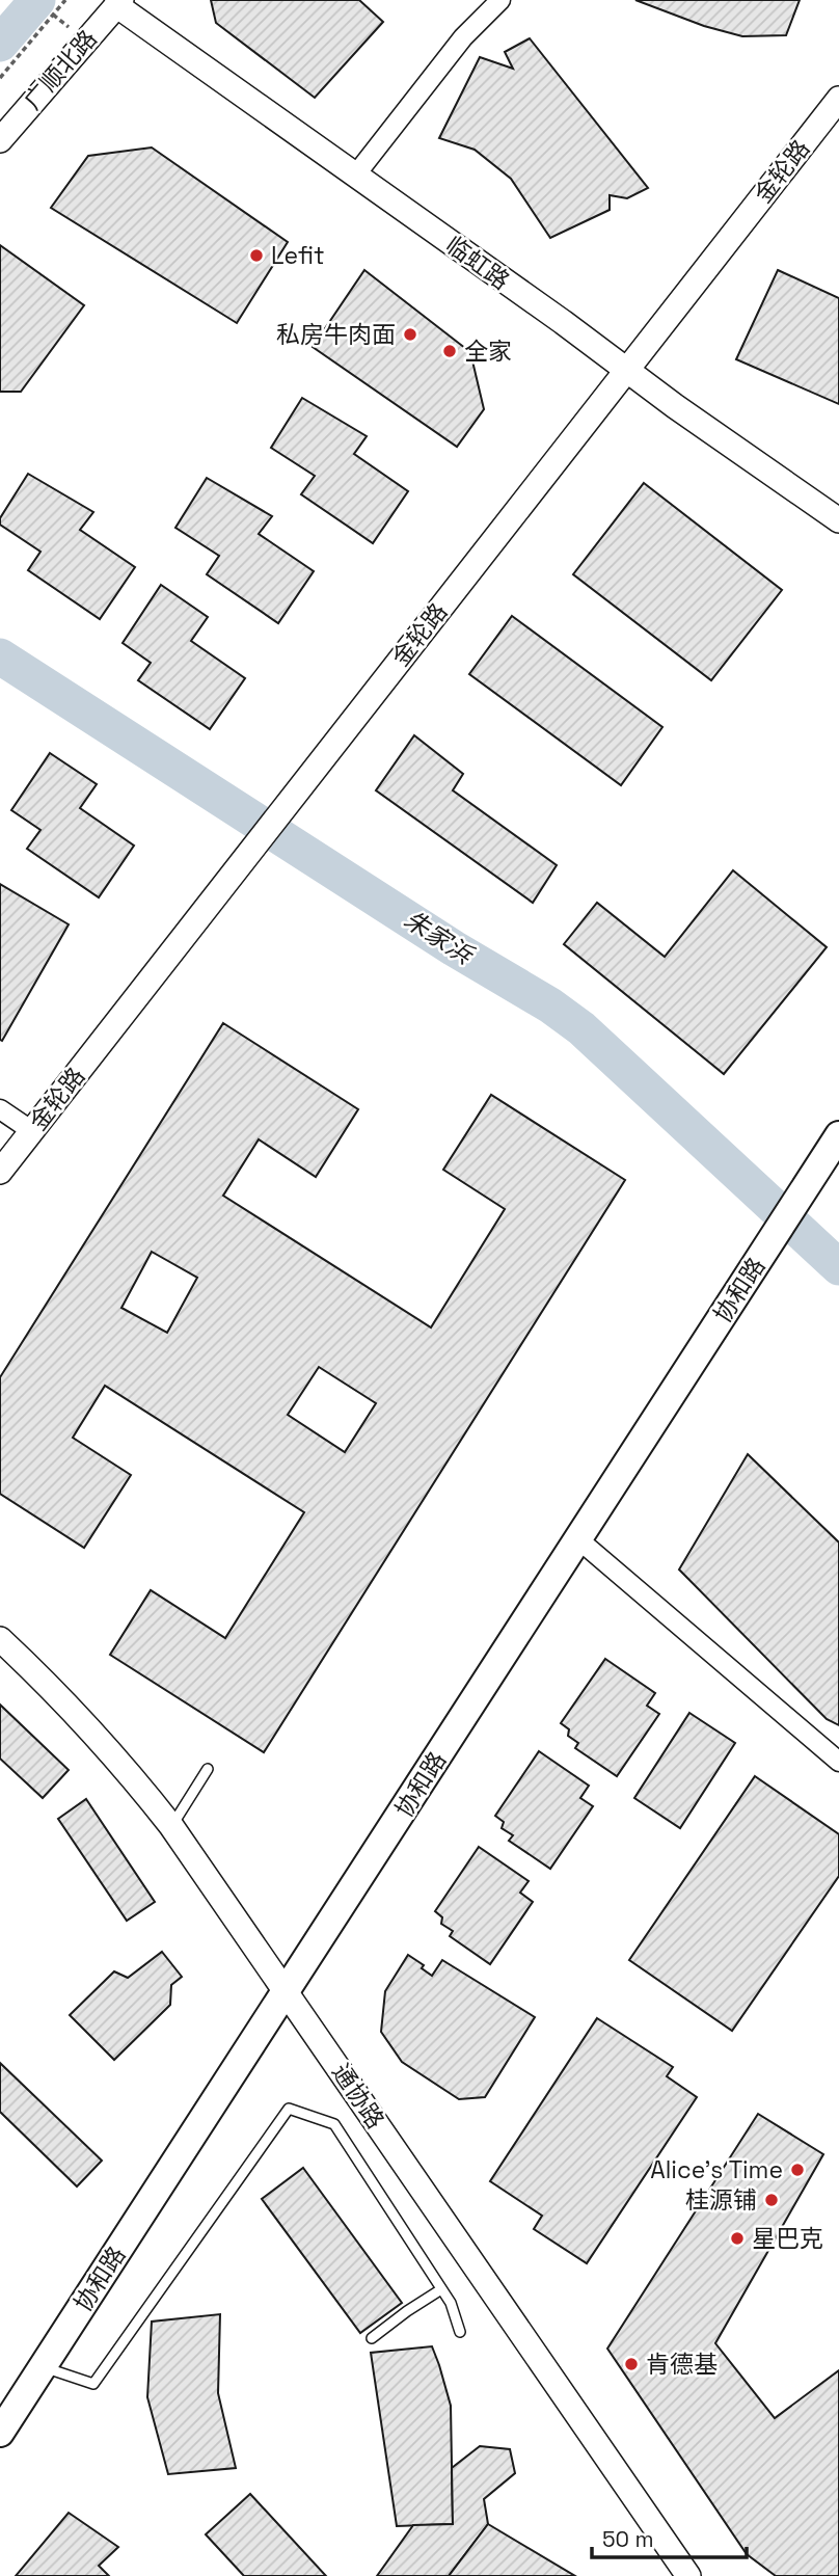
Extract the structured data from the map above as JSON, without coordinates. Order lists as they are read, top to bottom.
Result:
{
  "streets": {
    "main road": ["协和路"],
    "street": [
      "广顺北路",
      "金轮路",
      "临虹路",
      "通协路"
    ]
  },
  "crossings": [
    ["广顺北路", "临虹路"],
    ["金轮路", "临虹路"],
    ["协和路", "通协路"]
  ],
  "water": ["朱家浜"],
  "places": [
    "Lefit",
    "私房牛肉面",
    "全家",
    "Alice's Time",
    "桂源铺",
    "星巴克",
    "肯德基"
  ],
  "scale_bar": "50 m"
}
